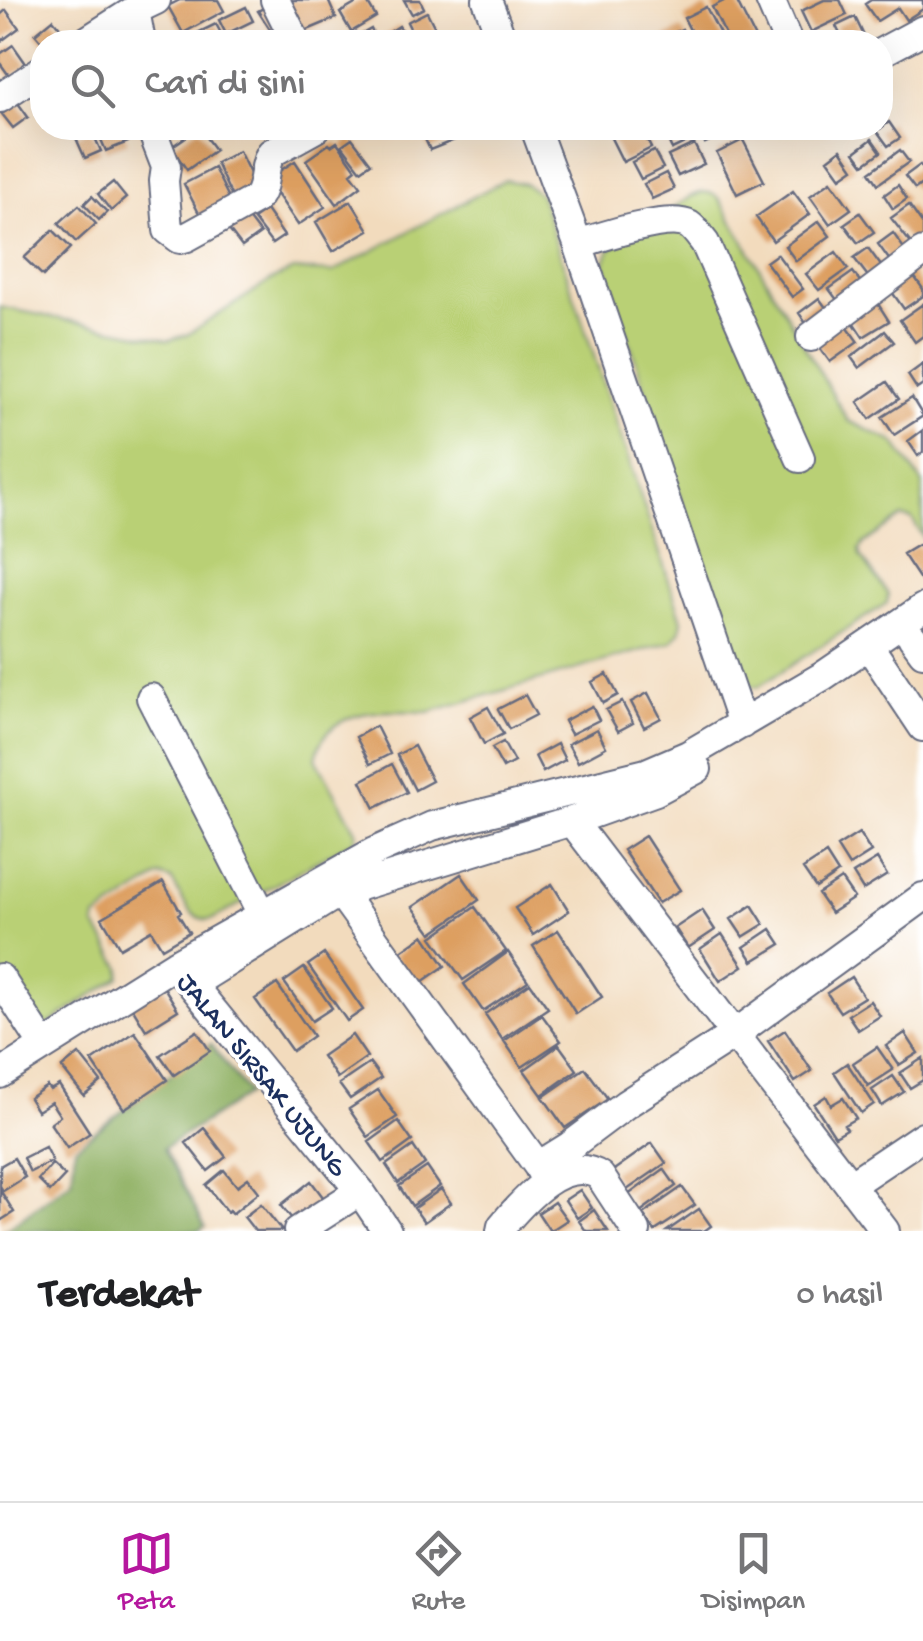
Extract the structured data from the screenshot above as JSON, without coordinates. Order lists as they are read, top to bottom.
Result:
{
  "streets": {
    "street": ["JALAN SIRSAK UJUNG"]
  },
  "page": {
    "search": "Cari di sini",
    "heading": ["Terdekat", "0 hasil"],
    "nav": ["Peta", "Rute", "Disimpan"]
  }
}
